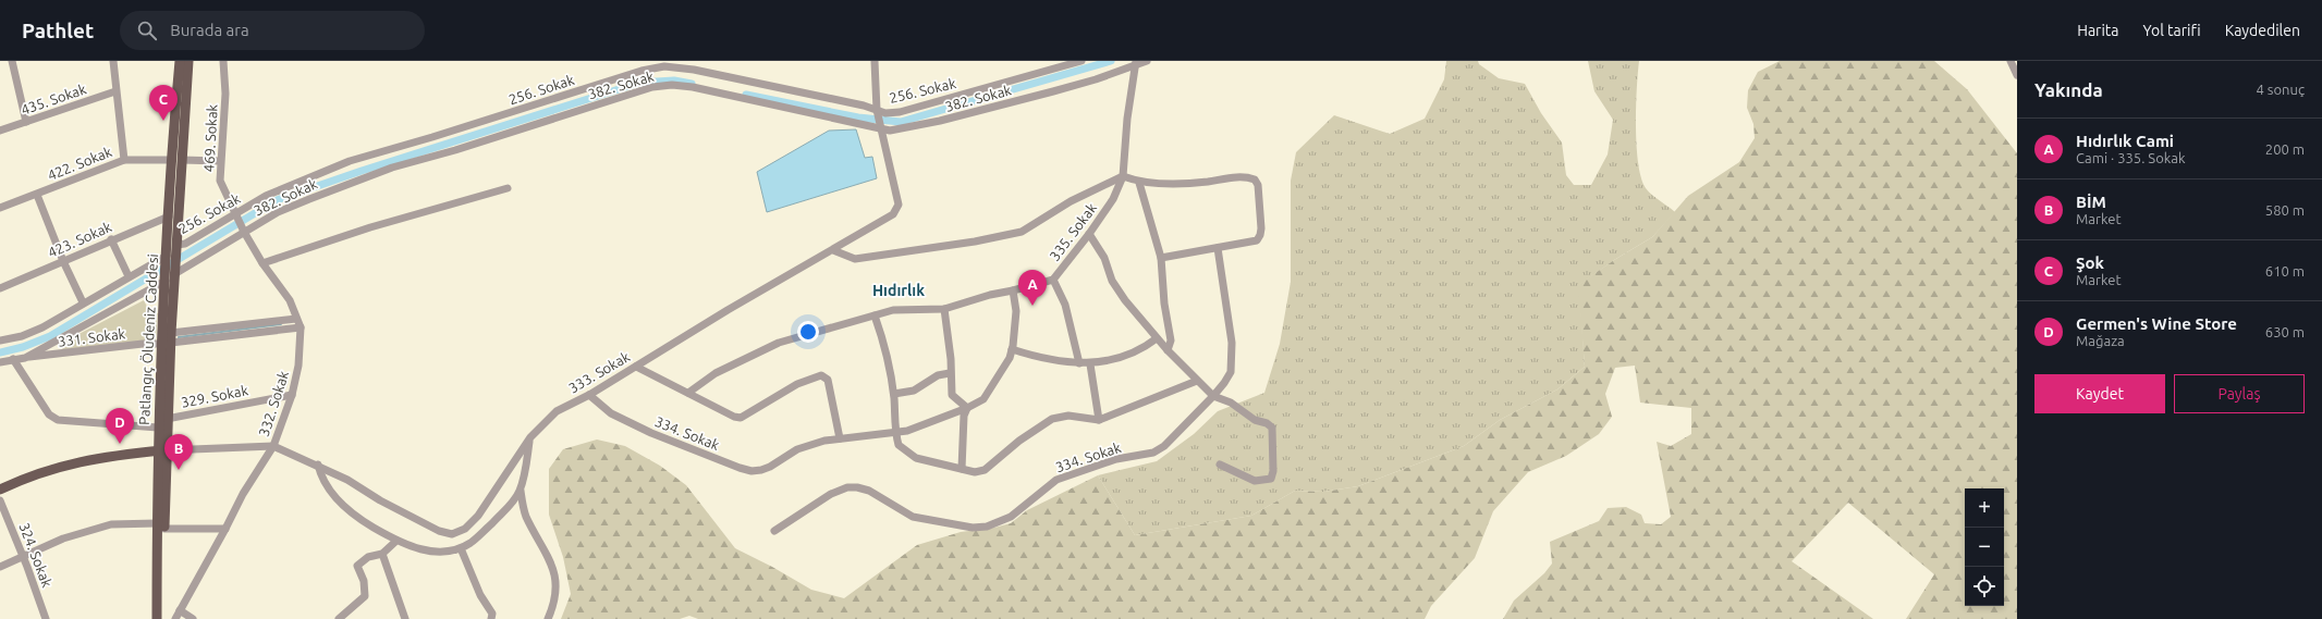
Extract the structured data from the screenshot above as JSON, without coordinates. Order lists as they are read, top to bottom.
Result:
{
  "streets": {
    "main road": ["Patlangıç Öludeniz Caddesi"],
    "street": [
      "382. Sokak",
      "256. Sokak",
      "435. Sokak",
      "469. Sokak",
      "422. Sokak",
      "335. Sokak",
      "423. Sokak",
      "331. Sokak",
      "333. Sokak",
      "329. Sokak",
      "332. Sokak",
      "334. Sokak",
      "324. Sokak"
    ]
  },
  "crossings": [
    ["382. Sokak", "335. Sokak"],
    ["382. Sokak", "Patlangıç Öludeniz Caddesi"],
    ["382. Sokak", "333. Sokak"],
    ["382. Sokak", "332. Sokak"],
    ["256. Sokak", "469. Sokak"],
    ["256. Sokak", "Patlangıç Öludeniz Caddesi"],
    ["256. Sokak", "333. Sokak"],
    ["256. Sokak", "332. Sokak"],
    ["469. Sokak", "422. Sokak"],
    ["469. Sokak", "332. Sokak"],
    ["422. Sokak", "Patlangıç Öludeniz Caddesi"],
    ["423. Sokak", "Patlangıç Öludeniz Caddesi"],
    ["331. Sokak", "Patlangıç Öludeniz Caddesi"],
    ["331. Sokak", "332. Sokak"],
    ["Patlangıç Öludeniz Caddesi", "329. Sokak"],
    ["333. Sokak", "332. Sokak"],
    ["333. Sokak", "334. Sokak"],
    ["329. Sokak", "332. Sokak"]
  ],
  "districts": ["Hıdırlık"],
  "page": {
    "header": "Pathlet",
    "search": "Burada ara",
    "nav": ["Harita", "Yol tarifi", "Kaydedilen"],
    "heading": ["Yakında", "4 sonuç"],
    "pins": [
      "C",
      "A",
      "D",
      "B"
    ],
    "list": [
      {
        "mark": "A",
        "name": "Hıdırlık Cami",
        "note": "Cami · 335. Sokak",
        "value": "200 m"
      },
      {
        "mark": "B",
        "name": "BİM",
        "note": "Market",
        "value": "580 m"
      },
      {
        "mark": "C",
        "name": "Şok",
        "note": "Market",
        "value": "610 m"
      },
      {
        "mark": "D",
        "name": "Germen's Wine Store",
        "note": "Mağaza",
        "value": "630 m"
      }
    ],
    "buttons": ["Kaydet", "Paylaş"],
    "map_buttons": ["+", "−"]
  }
}
